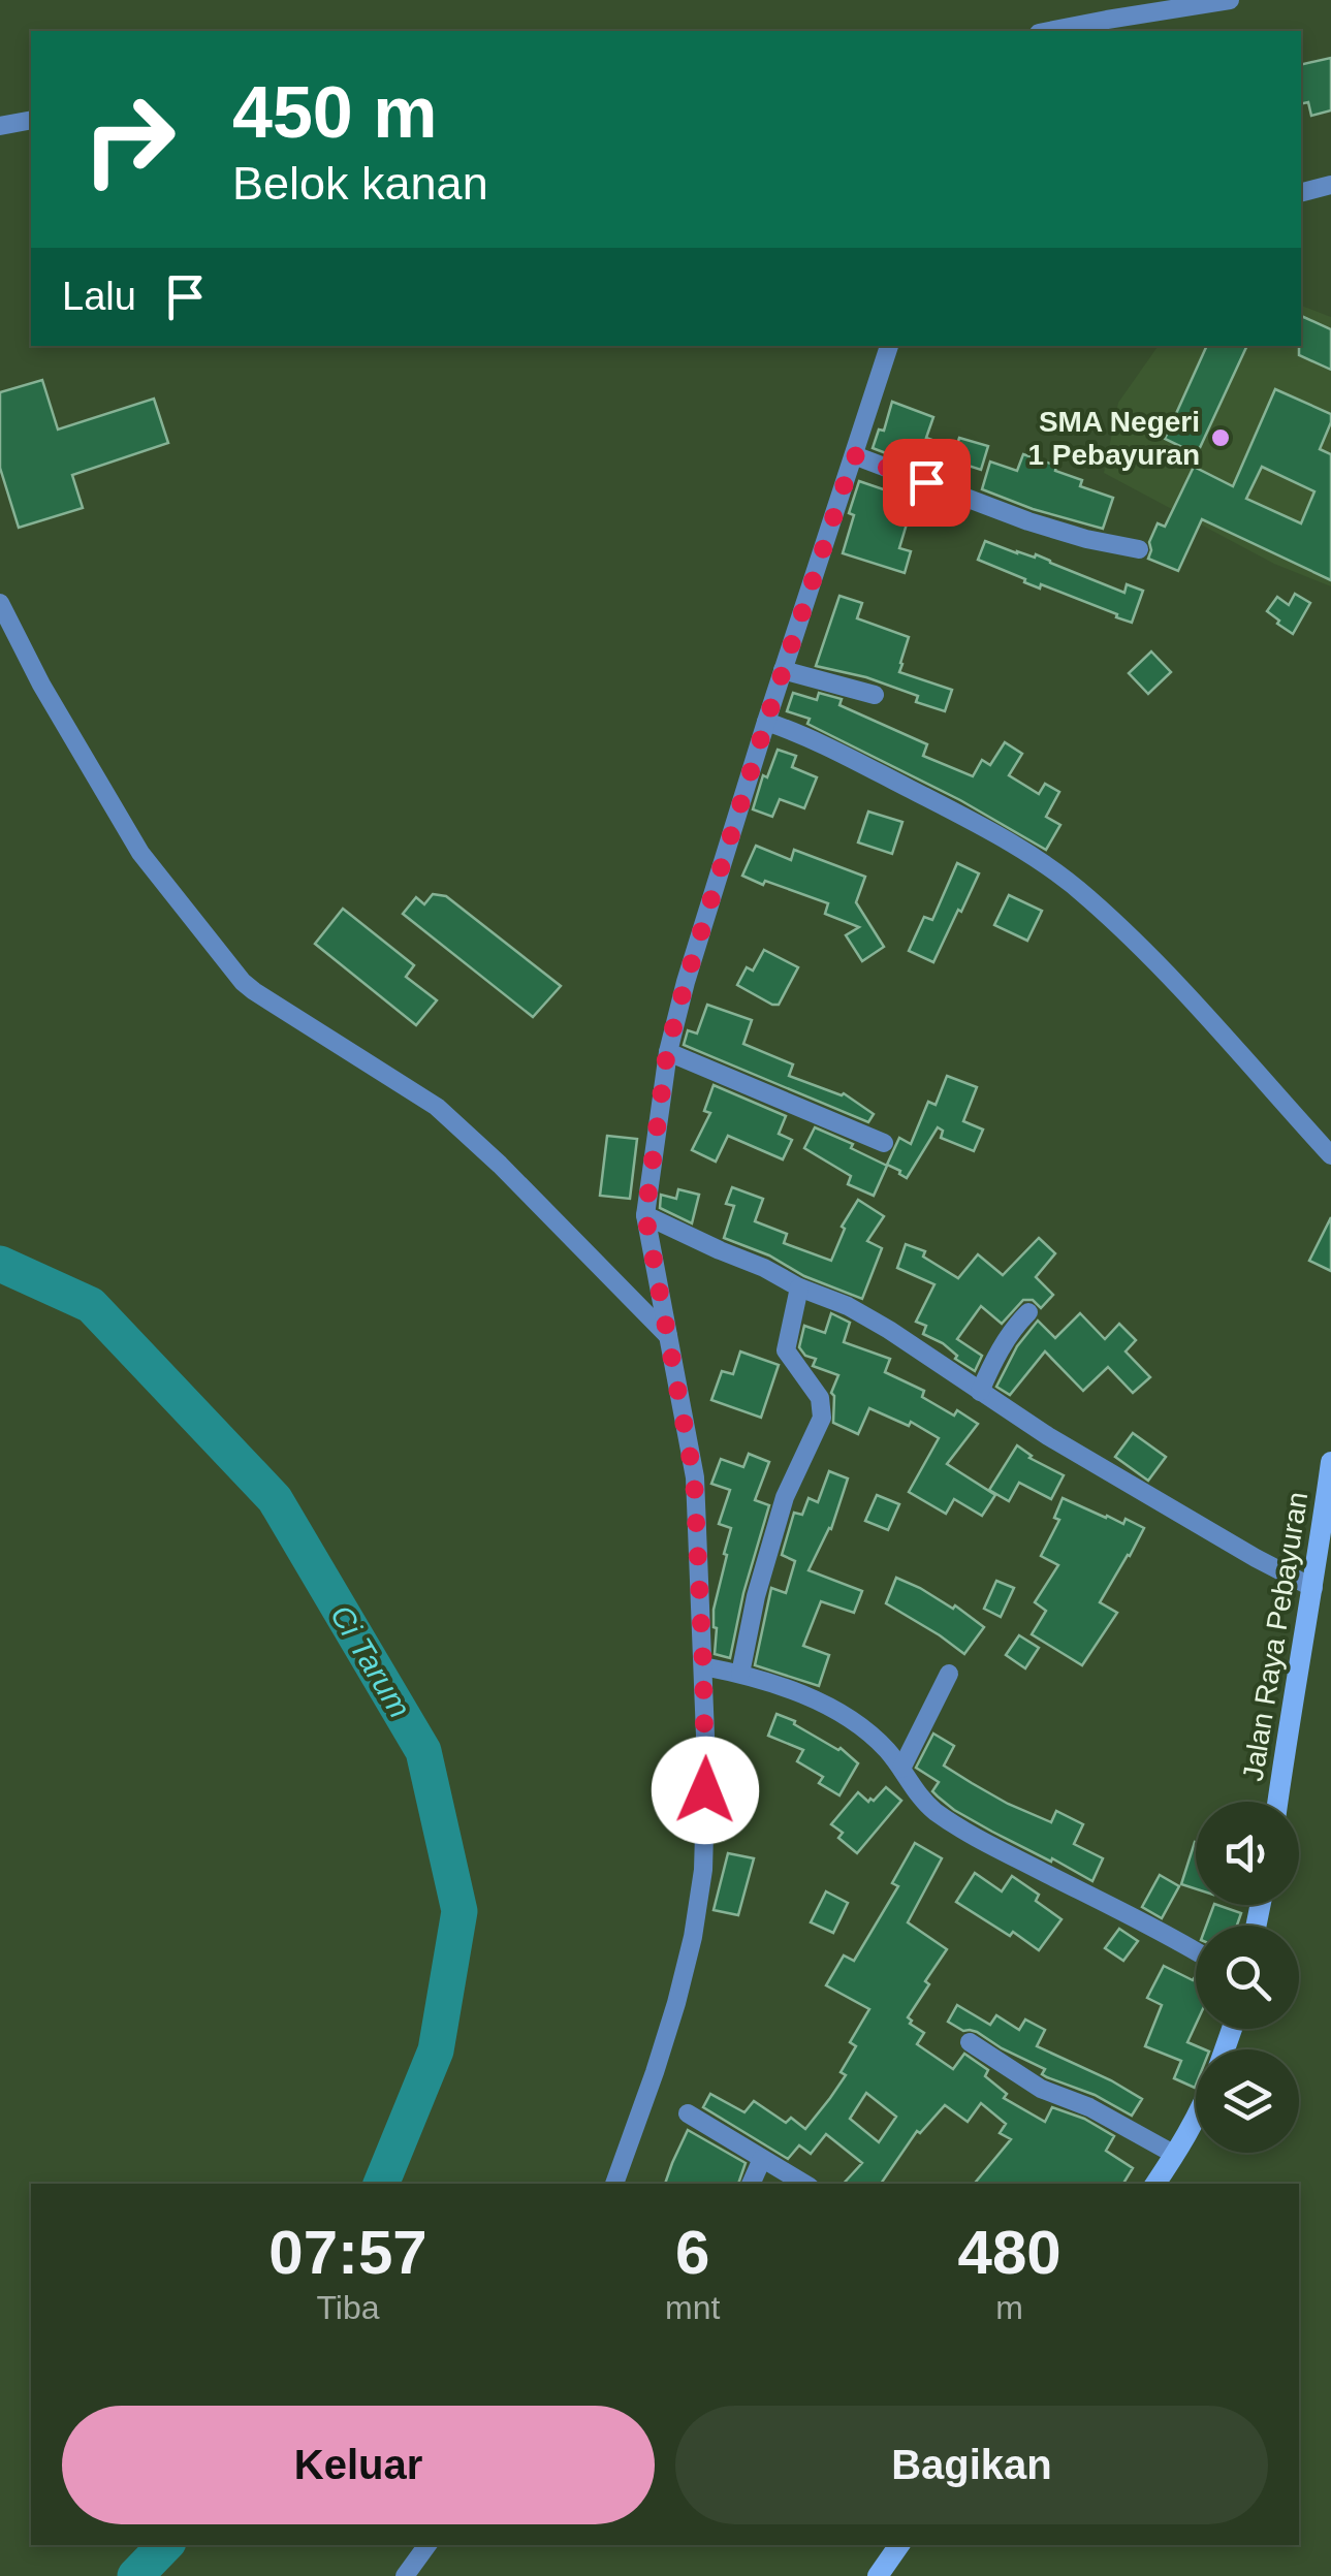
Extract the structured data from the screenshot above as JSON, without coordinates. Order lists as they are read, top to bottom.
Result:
{
  "streets": {
    "main road": ["Jalan Raya Pebayuran"]
  },
  "water": ["Ci Tarum"],
  "places": ["SMA Negeri 1 Pebayuran"],
  "page": {
    "turn": ["450 m", "Belok kanan"],
    "then": "Lalu",
    "eta": [
      "07:57",
      "Tiba",
      "6",
      "mnt",
      "480",
      "m"
    ],
    "buttons": ["Keluar", "Bagikan"]
  }
}
